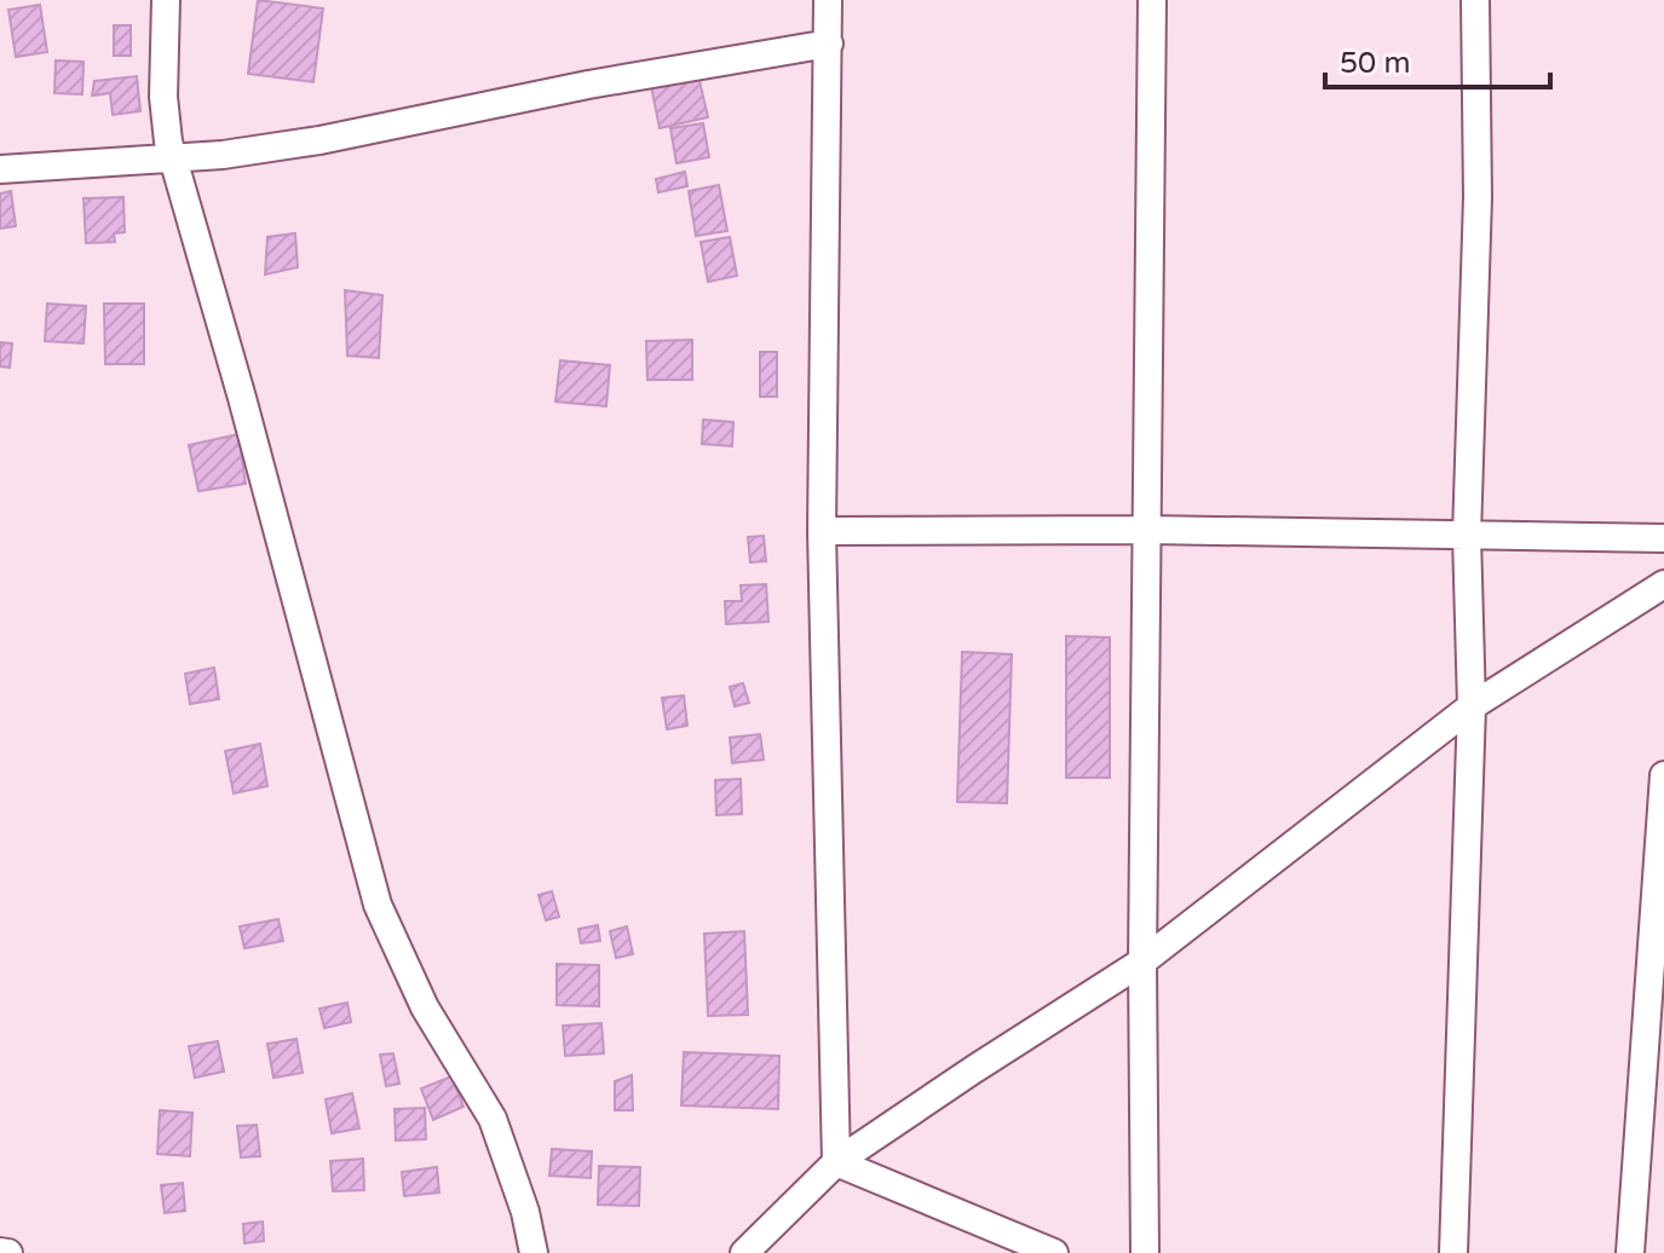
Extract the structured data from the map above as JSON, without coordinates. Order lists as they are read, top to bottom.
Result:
{
  "scale_bar": "50 m"
}
